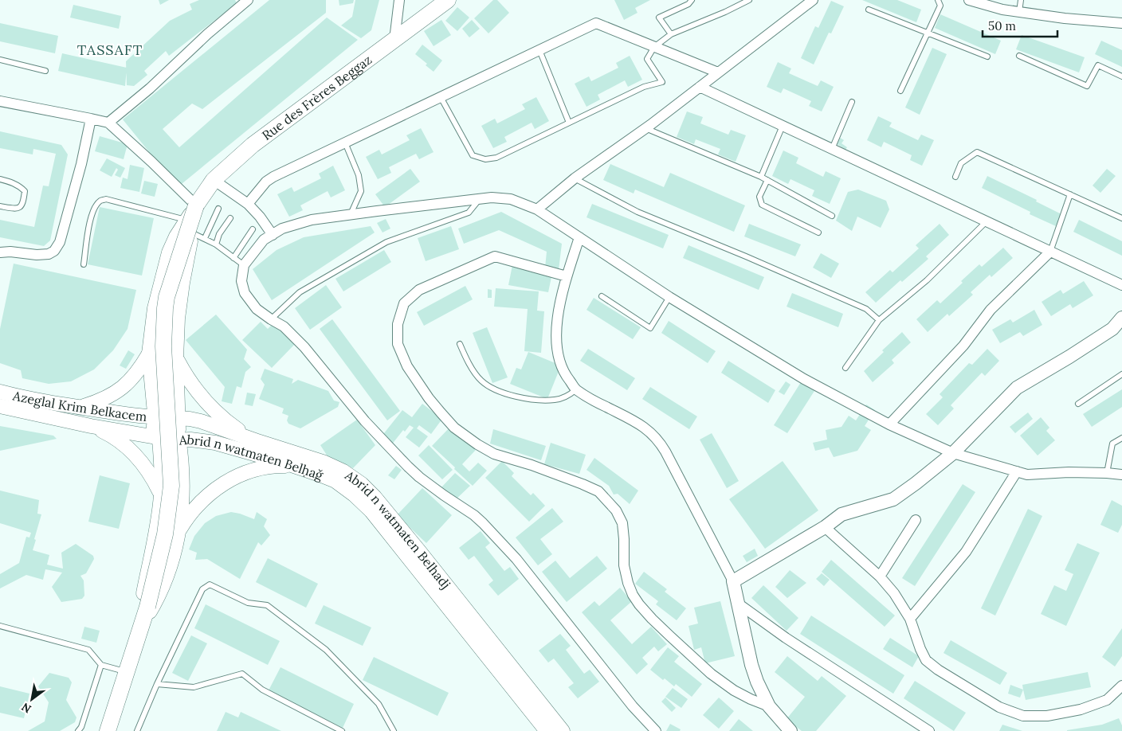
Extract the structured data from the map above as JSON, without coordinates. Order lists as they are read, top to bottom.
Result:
{
  "streets": {
    "main road": [
      "Rue des Frères Beggaz",
      "Azeglal Krim Belkacem",
      "Abrid n watmaten Belḥaǧ",
      "Abrid n watmaten Belhadj"
    ]
  },
  "crossings": [
    ["Azeglal Krim Belkacem", "Abrid n watmaten Belḥaǧ"],
    ["Azeglal Krim Belkacem", "Abrid n watmaten Belhadj"],
    ["Abrid n watmaten Belḥaǧ", "Abrid n watmaten Belhadj"]
  ],
  "districts": ["TASSAFT"],
  "scale_bar": "50 m",
  "north": "bottom left"
}
